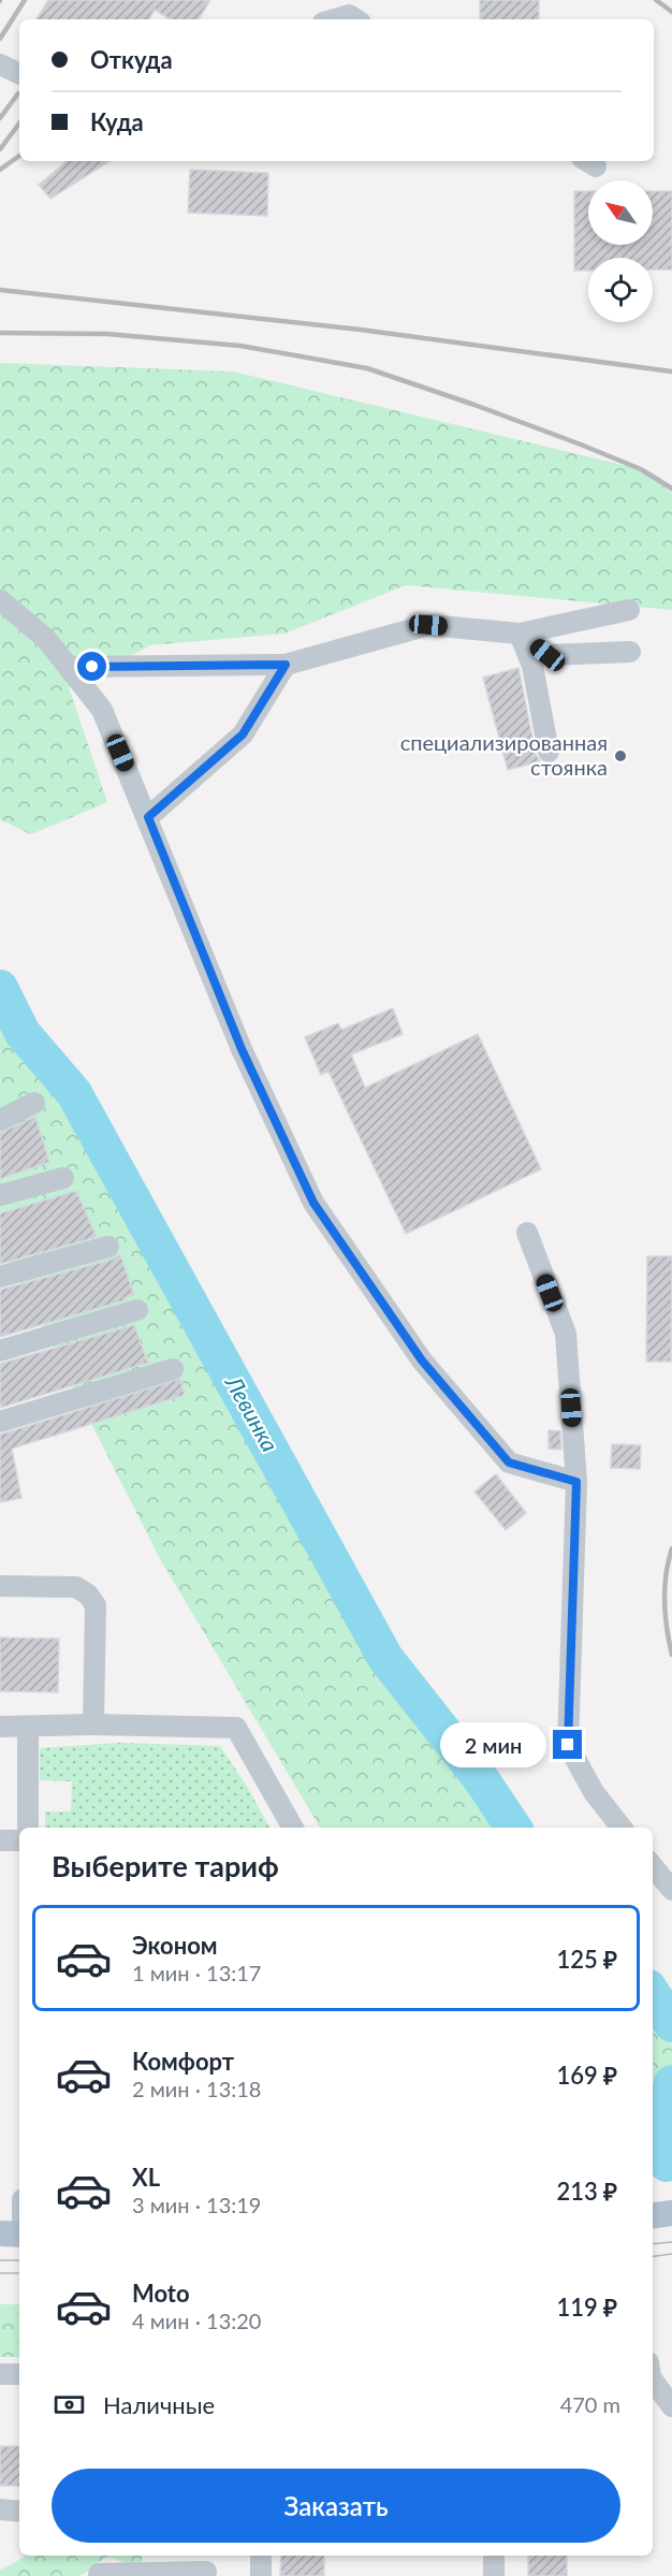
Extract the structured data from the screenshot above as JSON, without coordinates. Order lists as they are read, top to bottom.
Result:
{
  "water": ["Левинка"],
  "places": ["специализированная стоянка"],
  "north": "top left",
  "page": {
    "banner": ["Откуда", "Куда"],
    "bubble": "2 мин",
    "heading": "Выберите тариф",
    "list": [
      {
        "name": "Эконом",
        "note": "1 мин · 13:17",
        "value": "125 ₽"
      },
      {
        "name": "Комфорт",
        "note": "2 мин · 13:18",
        "value": "169 ₽"
      },
      {
        "name": "XL",
        "note": "3 мин · 13:19",
        "value": "213 ₽"
      },
      {
        "name": "Moto",
        "note": "4 мин · 13:20",
        "value": "119 ₽"
      }
    ],
    "pay": ["Наличные", "470 m"],
    "buttons": "Заказать"
  }
}
